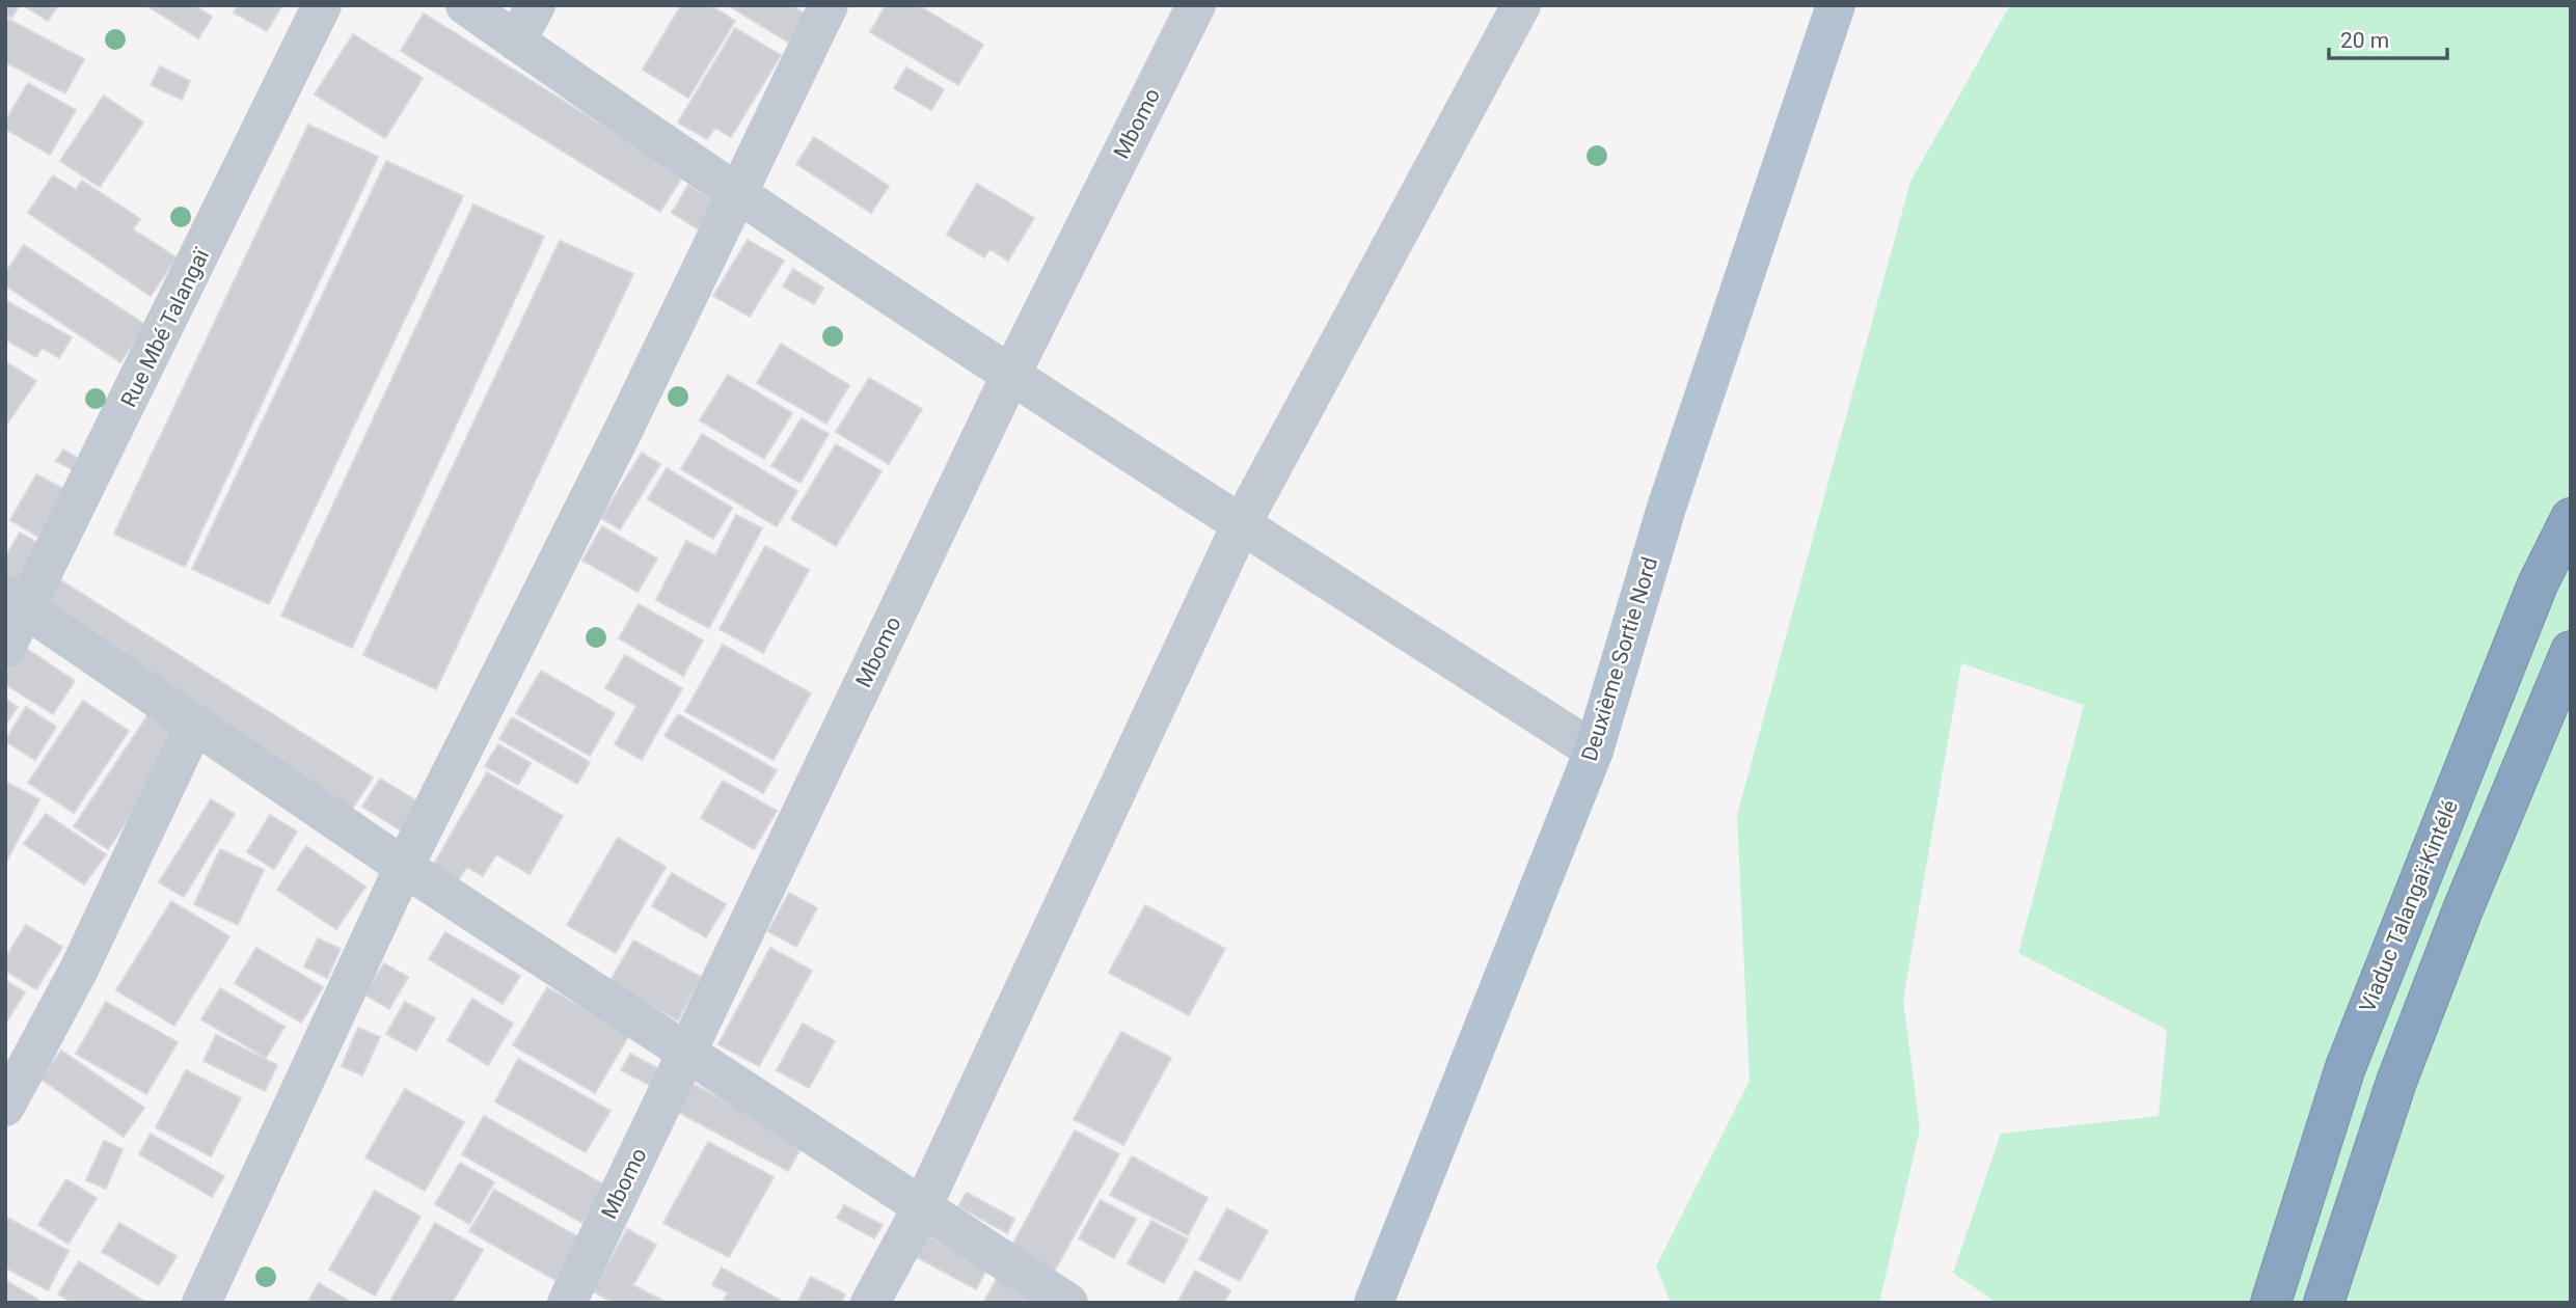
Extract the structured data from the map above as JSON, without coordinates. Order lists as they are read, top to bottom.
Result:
{
  "streets": {
    "highway": ["Viaduc Talangaï-Kintélé"],
    "main road": ["Deuxième Sortie Nord"],
    "street": ["Mbomo", "Rue Mbé Talangaï"]
  },
  "scale_bar": "20 m"
}
